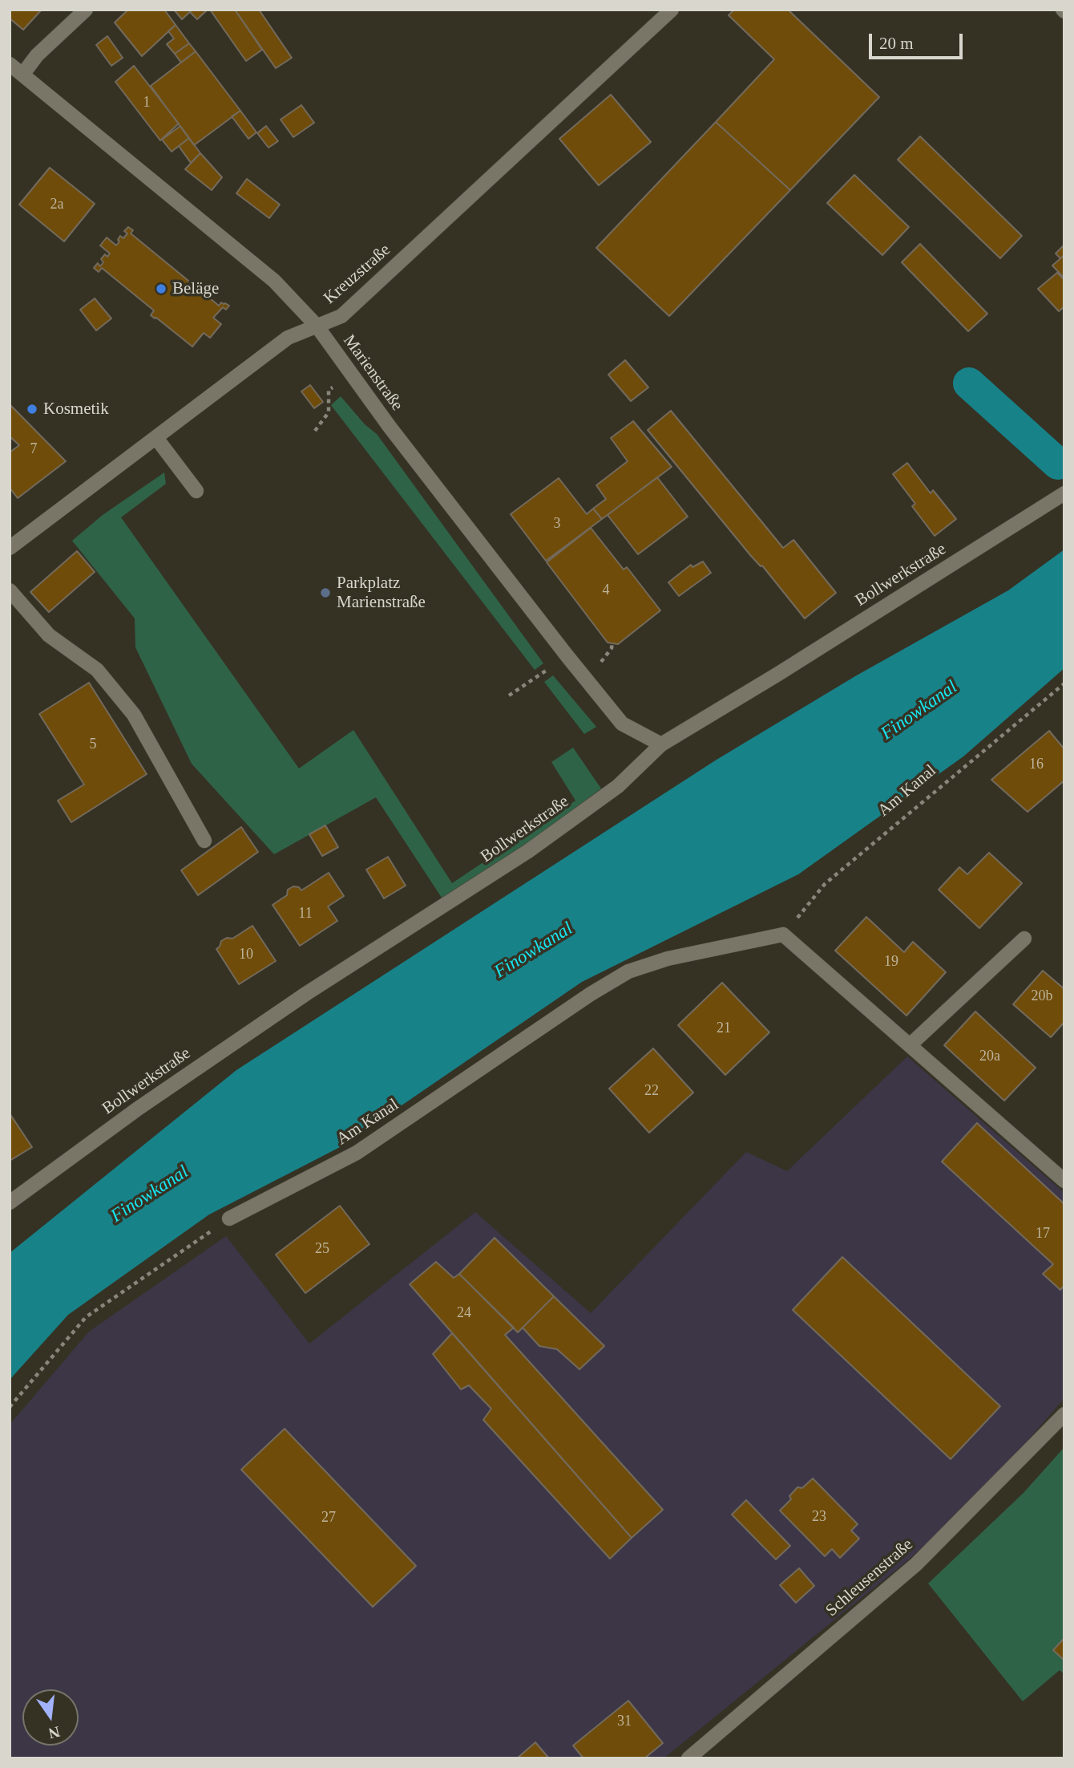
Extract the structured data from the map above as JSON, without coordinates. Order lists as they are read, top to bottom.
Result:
{
  "streets": {
    "street": [
      "Kreuzstraße",
      "Marienstraße",
      "Bollwerkstraße",
      "Am Kanal",
      "Schleusenstraße"
    ]
  },
  "crossings": [
    ["Kreuzstraße", "Marienstraße"],
    ["Marienstraße", "Bollwerkstraße"]
  ],
  "water": ["Finowkanal"],
  "places": ["Beläge", "Kosmetik", "Parkplatz Marienstraße"],
  "house_numbers": [
    "1",
    "2a",
    "7",
    "3",
    "4",
    "5",
    "16",
    "11",
    "10",
    "19",
    "20b",
    "21",
    "20a",
    "22",
    "17",
    "25",
    "24",
    "23",
    "27",
    "31"
  ],
  "scale_bar": "20 m",
  "north": "bottom"
}
